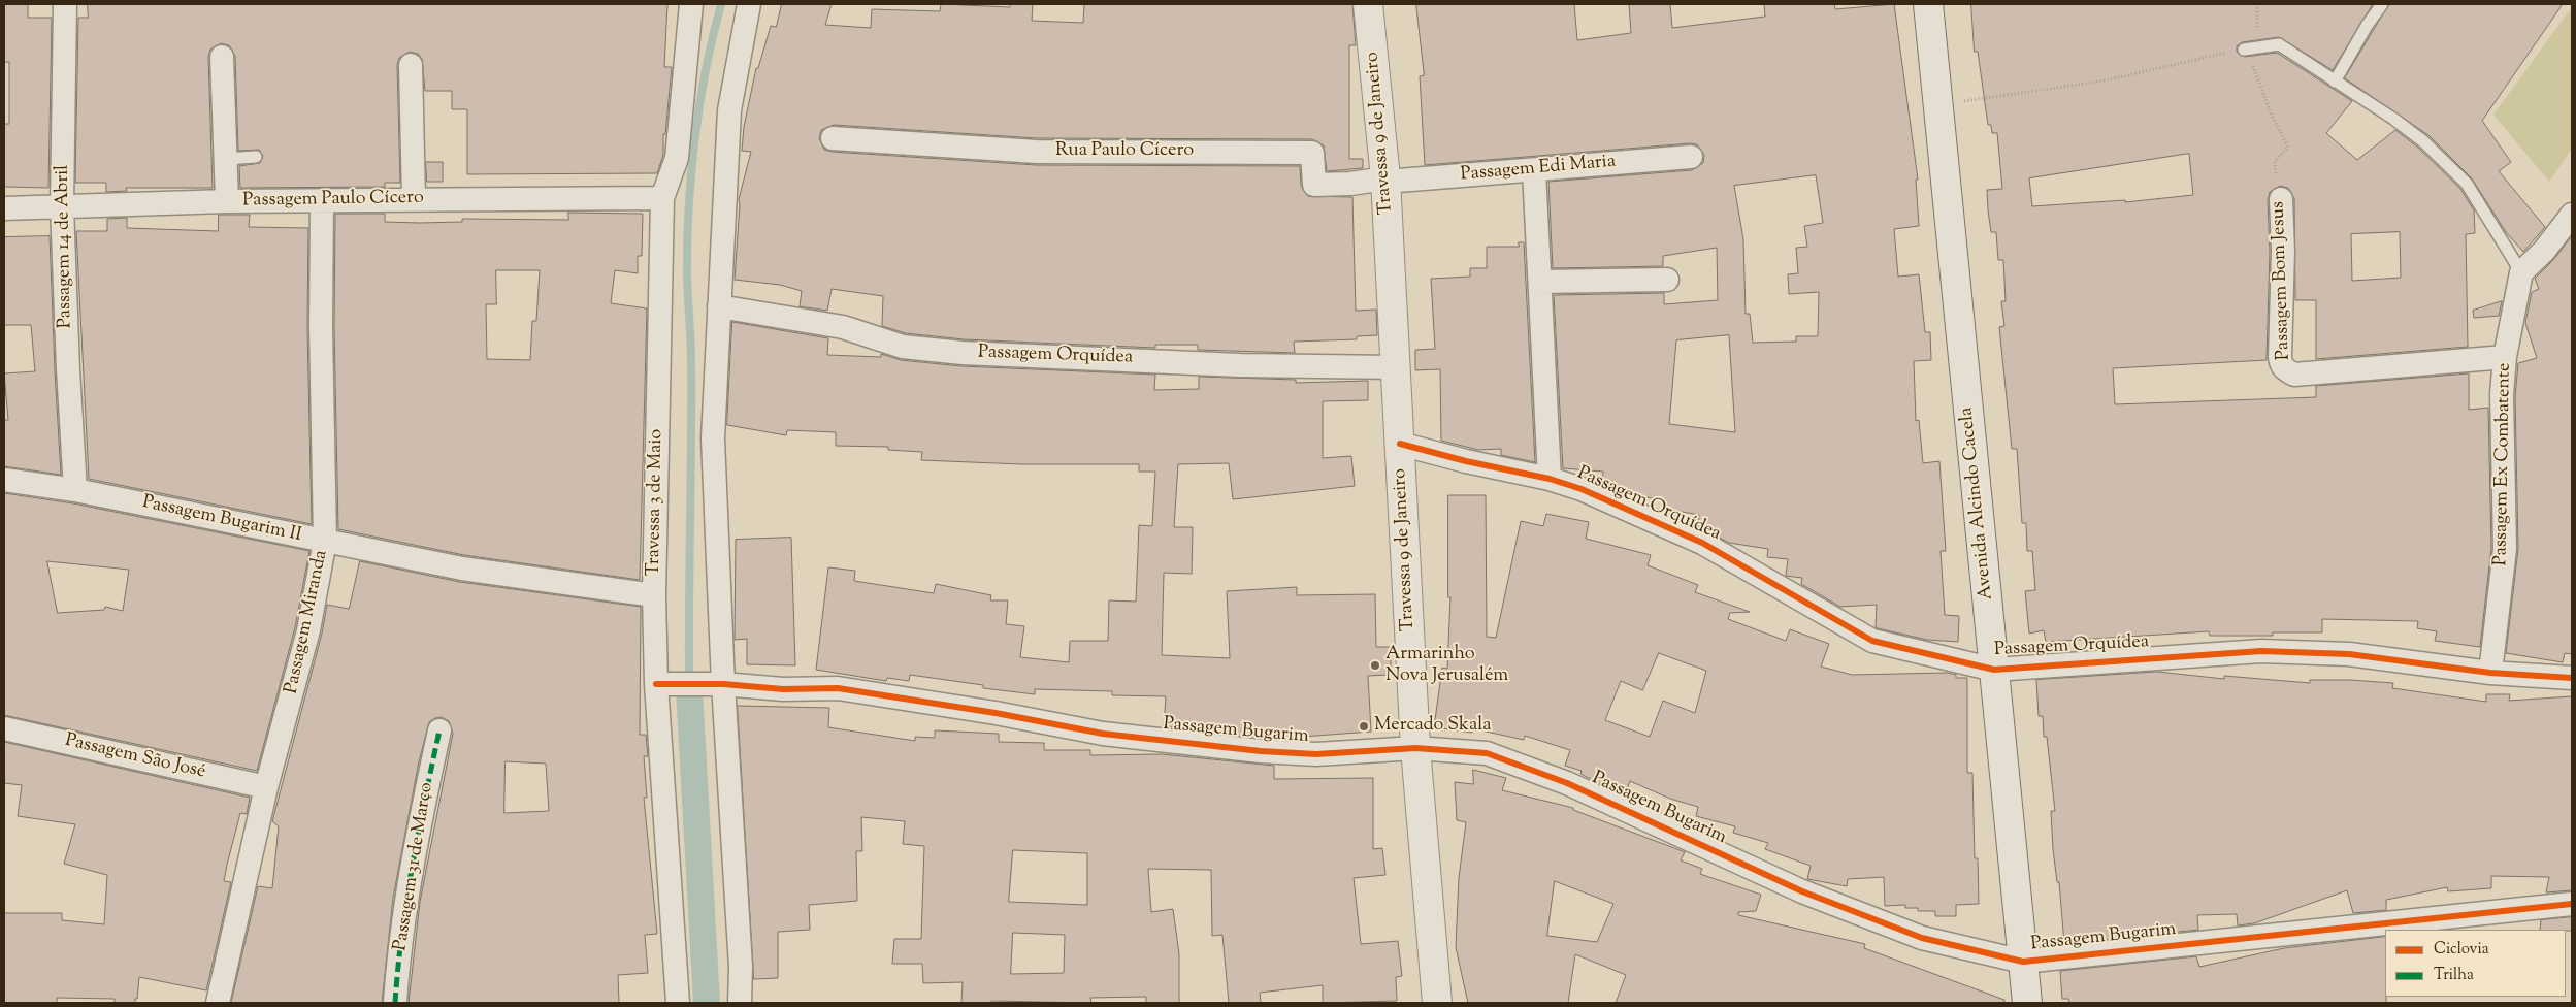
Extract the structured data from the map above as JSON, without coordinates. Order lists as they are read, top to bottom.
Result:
{
  "streets": {
    "main road": ["Travessa 9 de Janeiro", "Avenida Alcindo Cacela"],
    "street": [
      "Rua Paulo Cícero",
      "Passagem Edi Maria",
      "Passagem Paulo Cícero",
      "Passagem 14 de Abril",
      "Passagem Bom Jesus",
      "Passagem Orquídea",
      "Passagem Ex Combatente",
      "Travessa 3 de Maio",
      "Passagem Bugarim II",
      "Passagem Miranda",
      "Passagem Bugarim",
      "Passagem São José",
      "Passagem 31 de Março"
    ]
  },
  "crossings": [
    ["Travessa 9 de Janeiro", "Rua Paulo Cícero"],
    ["Travessa 9 de Janeiro", "Passagem Edi Maria"],
    ["Travessa 9 de Janeiro", "Passagem Orquídea"],
    ["Travessa 9 de Janeiro", "Passagem Bugarim"],
    ["Rua Paulo Cícero", "Passagem Edi Maria"],
    ["Passagem Paulo Cícero", "Passagem 14 de Abril"],
    ["Passagem Paulo Cícero", "Travessa 3 de Maio"],
    ["Passagem Paulo Cícero", "Passagem Miranda"],
    ["Passagem 14 de Abril", "Passagem Bugarim II"],
    ["Passagem Bom Jesus", "Passagem Ex Combatente"],
    ["Passagem Orquídea", "Passagem Ex Combatente"],
    ["Passagem Orquídea", "Avenida Alcindo Cacela"],
    ["Travessa 3 de Maio", "Passagem Bugarim II"],
    ["Travessa 3 de Maio", "Passagem Bugarim"],
    ["Avenida Alcindo Cacela", "Passagem Bugarim"],
    ["Passagem Bugarim II", "Passagem Miranda"],
    ["Passagem Miranda", "Passagem São José"]
  ],
  "places": ["Armarinho Nova Jerusalém", "Mercado Skala"],
  "legend": ["Ciclovia", "Trilha"]
}
